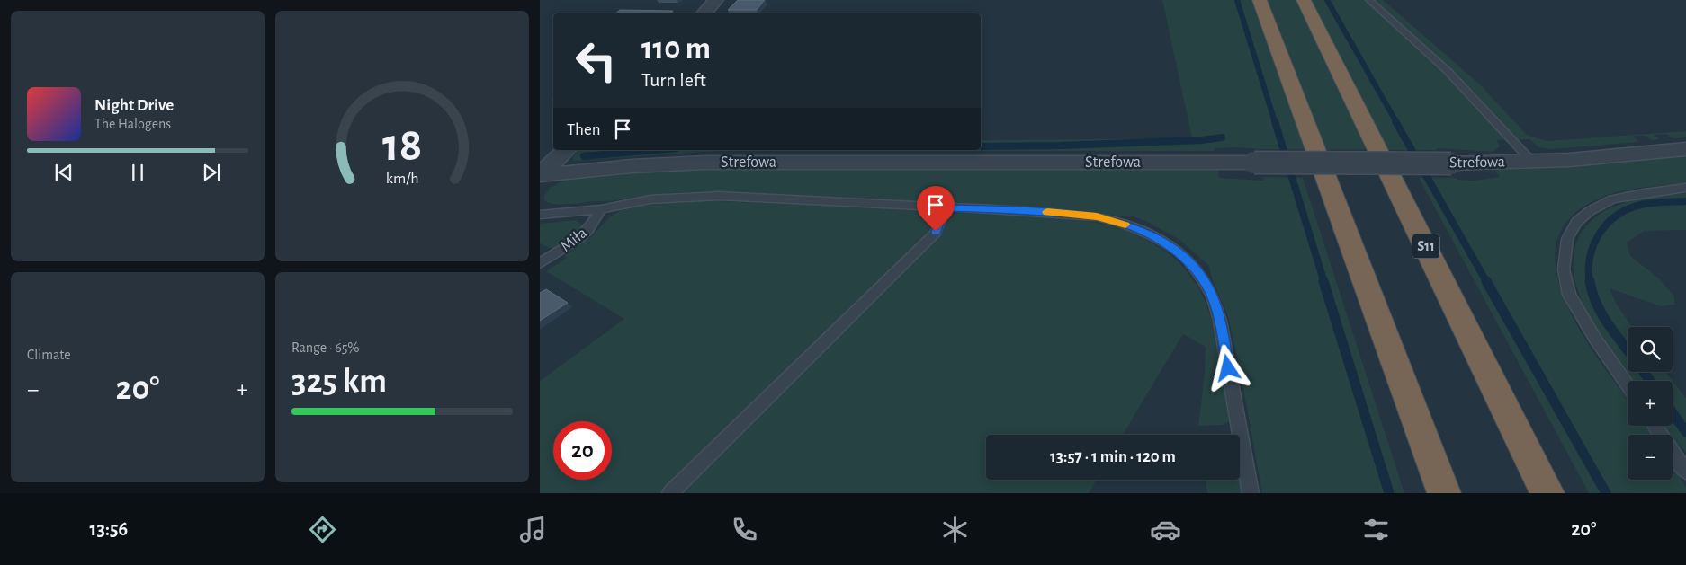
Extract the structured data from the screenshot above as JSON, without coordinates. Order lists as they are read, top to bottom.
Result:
{
  "streets": {
    "highway": ["S11"],
    "street": ["Strefowa"],
    "lane": ["Miła"]
  },
  "page": {
    "turn": ["110 m", "Turn left"],
    "song": ["Night Drive", "The Halogens"],
    "then": "Then",
    "tile": [
      "Climate",
      ["Range · 65%", "325 km"]
    ],
    "map_buttons": ["+", "−"],
    "heat": ["−", "20°", "+"],
    "limit": "20",
    "trip": "13:57 · 1 min · 120 m",
    "tabs": ["13:56", "20°"],
    "gauge": ["18", "km/h"]
  }
}
